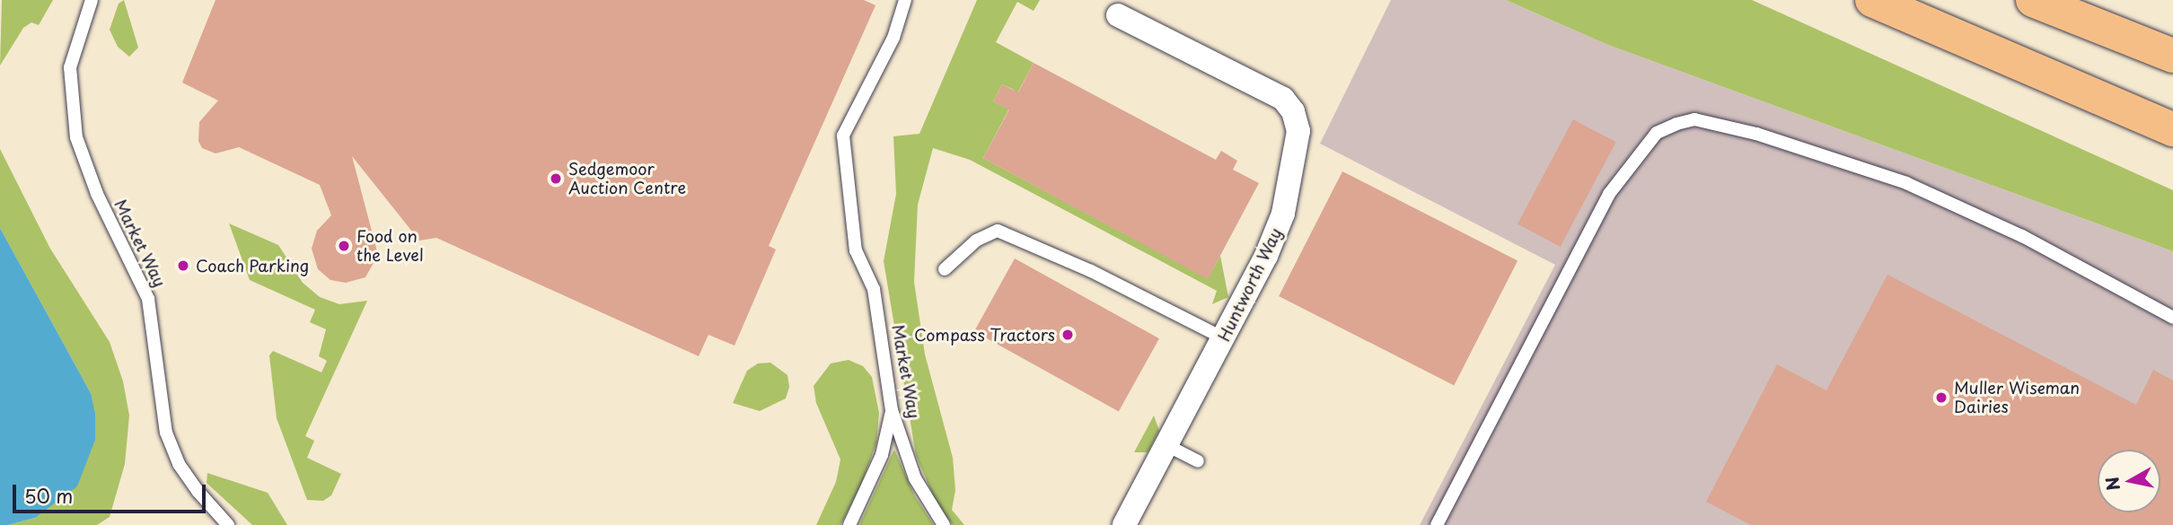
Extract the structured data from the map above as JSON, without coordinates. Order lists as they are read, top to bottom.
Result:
{
  "streets": {
    "street": ["Huntworth Way"],
    "lane": ["Market Way"]
  },
  "places": [
    "Sedgemoor Auction Centre",
    "Food on the Level",
    "Coach Parking",
    "Compass Tractors",
    "Muller Wiseman Dairies"
  ],
  "scale_bar": "50 m",
  "north": "left"
}
